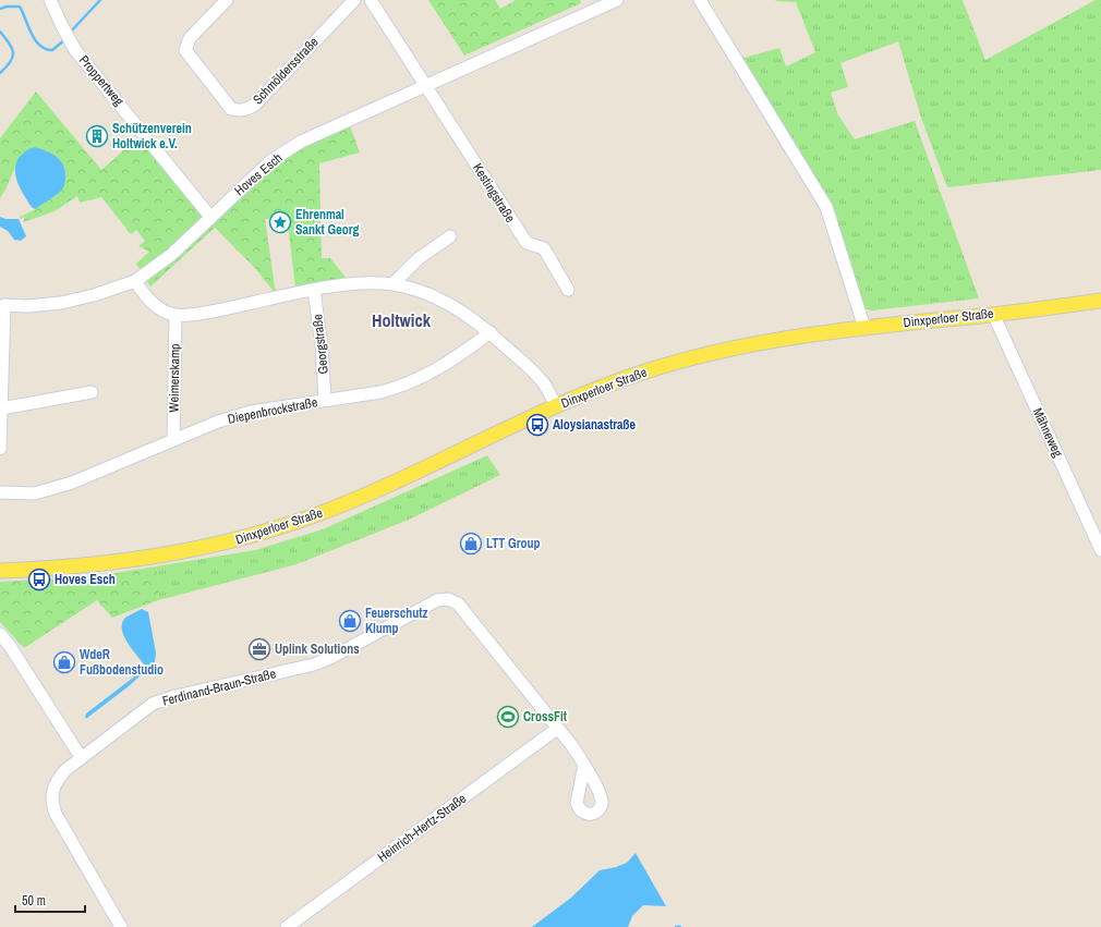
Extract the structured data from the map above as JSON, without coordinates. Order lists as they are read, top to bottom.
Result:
{
  "streets": {
    "main road": ["Dinxperloer Straße"],
    "street": [
      "Schmöldersstraße",
      "Proppertweg",
      "Hoves Esch",
      "Kestingstraße",
      "Georgstraße",
      "Weimerskamp",
      "Diepenbrockstraße",
      "Mähneweg",
      "Ferdinand-Braun-Straße",
      "Heinrich-Hertz-Straße"
    ]
  },
  "crossings": [
    ["Proppertweg", "Hoves Esch"],
    ["Hoves Esch", "Kestingstraße"],
    ["Dinxperloer Straße", "Mähneweg"],
    ["Georgstraße", "Diepenbrockstraße"],
    ["Weimerskamp", "Diepenbrockstraße"],
    ["Ferdinand-Braun-Straße", "Heinrich-Hertz-Straße"]
  ],
  "districts": ["Holtwick"],
  "places": {
    "building": ["Schützenverein Holtwick e.V."],
    "place": ["Ehrenmal Sankt Georg"],
    "bus stop": ["Aloysianastraße", "Hoves Esch"],
    "shop": ["LTT Group", "Feuerschutz Klump", "WdeR Fußbodenstudio"],
    "office": ["Uplink Solutions"],
    "sports": ["CrossFit"]
  },
  "scale_bar": "50 m"
}
